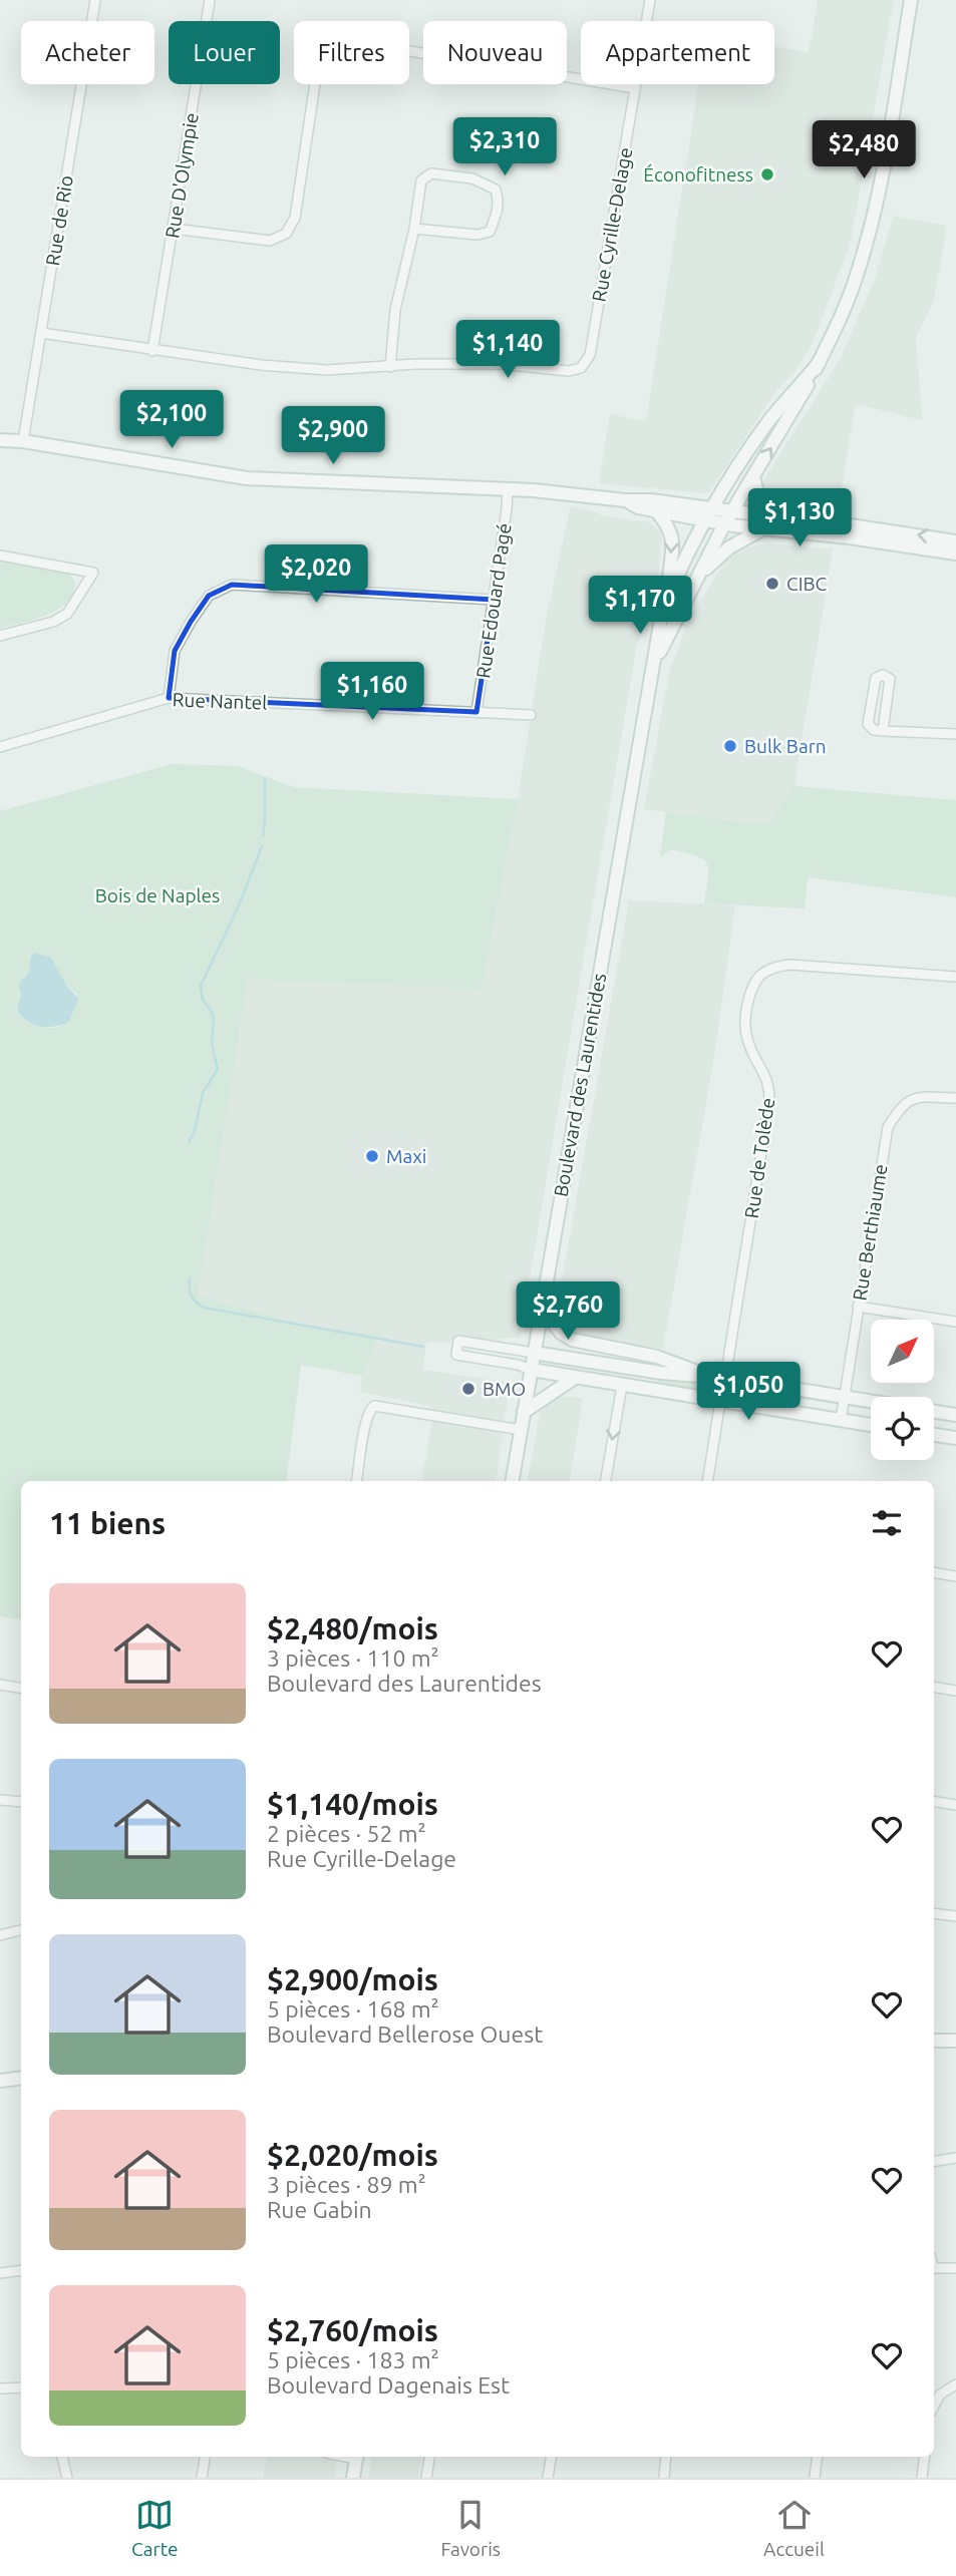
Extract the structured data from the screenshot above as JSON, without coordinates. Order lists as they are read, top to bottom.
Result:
{
  "streets": {
    "main road": ["Boulevard des Laurentides"],
    "street": [
      "Rue D'Olympie",
      "Rue de Rio",
      "Rue Cyrille-Delage",
      "Rue Edouard Pagé",
      "Rue Nantel",
      "Rue de Tolède",
      "Rue Berthiaume"
    ]
  },
  "crossings": [
    ["Rue D'Olympie", "Rue Cyrille-Delage"],
    ["Rue de Rio", "Rue Cyrille-Delage"],
    ["Rue Edouard Pagé", "Rue Nantel"]
  ],
  "parks": ["Bois de Naples"],
  "places": [
    "Éconofitness",
    "CIBC",
    "Bulk Barn",
    "Maxi",
    "BMO"
  ],
  "north": "top right",
  "page": {
    "chip": [
      "Acheter",
      "Louer",
      "Filtres",
      "Nouveau",
      "Appartement"
    ],
    "price": [
      "$2,310",
      "$2,480",
      "$1,140",
      "$2,100",
      "$2,900",
      "$1,130",
      "$2,020",
      "$1,170",
      "$1,160",
      "$2,760",
      "$1,050"
    ],
    "heading": "11 biens",
    "list": [
      {
        "name": "$2,480/mois",
        "note": "3 pièces · 110 m² · Boulevard des Laurentides"
      },
      {
        "name": "$1,140/mois",
        "note": "2 pièces · 52 m² · Rue Cyrille-Delage"
      },
      {
        "name": "$2,900/mois",
        "note": "5 pièces · 168 m² · Boulevard Bellerose Ouest"
      },
      {
        "name": "$2,020/mois",
        "note": "3 pièces · 89 m² · Rue Gabin"
      },
      {
        "name": "$2,760/mois",
        "note": "5 pièces · 183 m² · Boulevard Dagenais Est"
      }
    ],
    "tabs": ["Carte", "Favoris", "Accueil"]
  }
}
